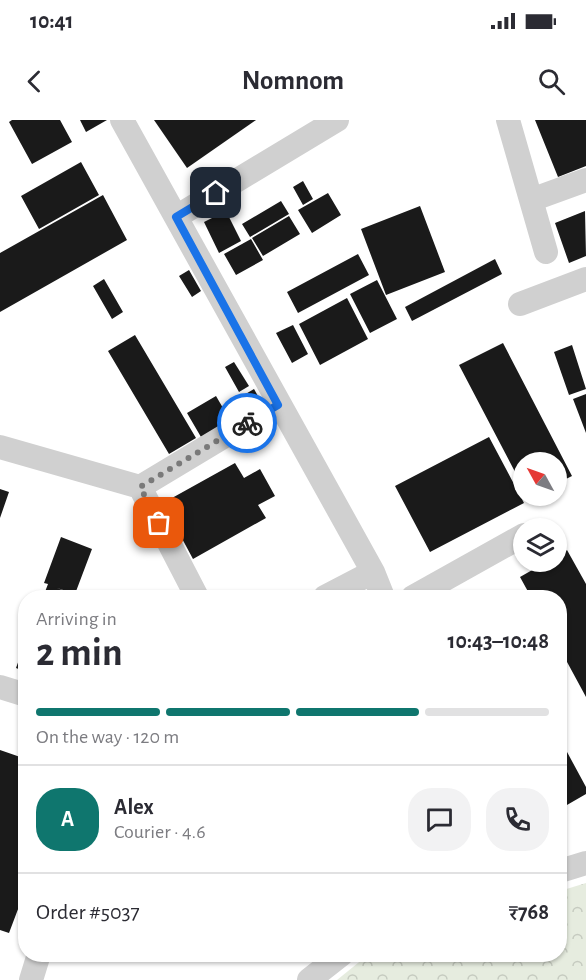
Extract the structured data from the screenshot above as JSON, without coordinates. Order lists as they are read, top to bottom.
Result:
{
  "north": "top left",
  "page": {
    "status": "10:41",
    "header": "Nomnom",
    "heading": ["2 min", "Arriving in", "10:43–10:48"],
    "panel": [
      "Alex",
      "Courier · 4.6",
      "Order #5037",
      "₹768"
    ],
    "bar": "On the way · 120 m",
    "round": "A"
  }
}
